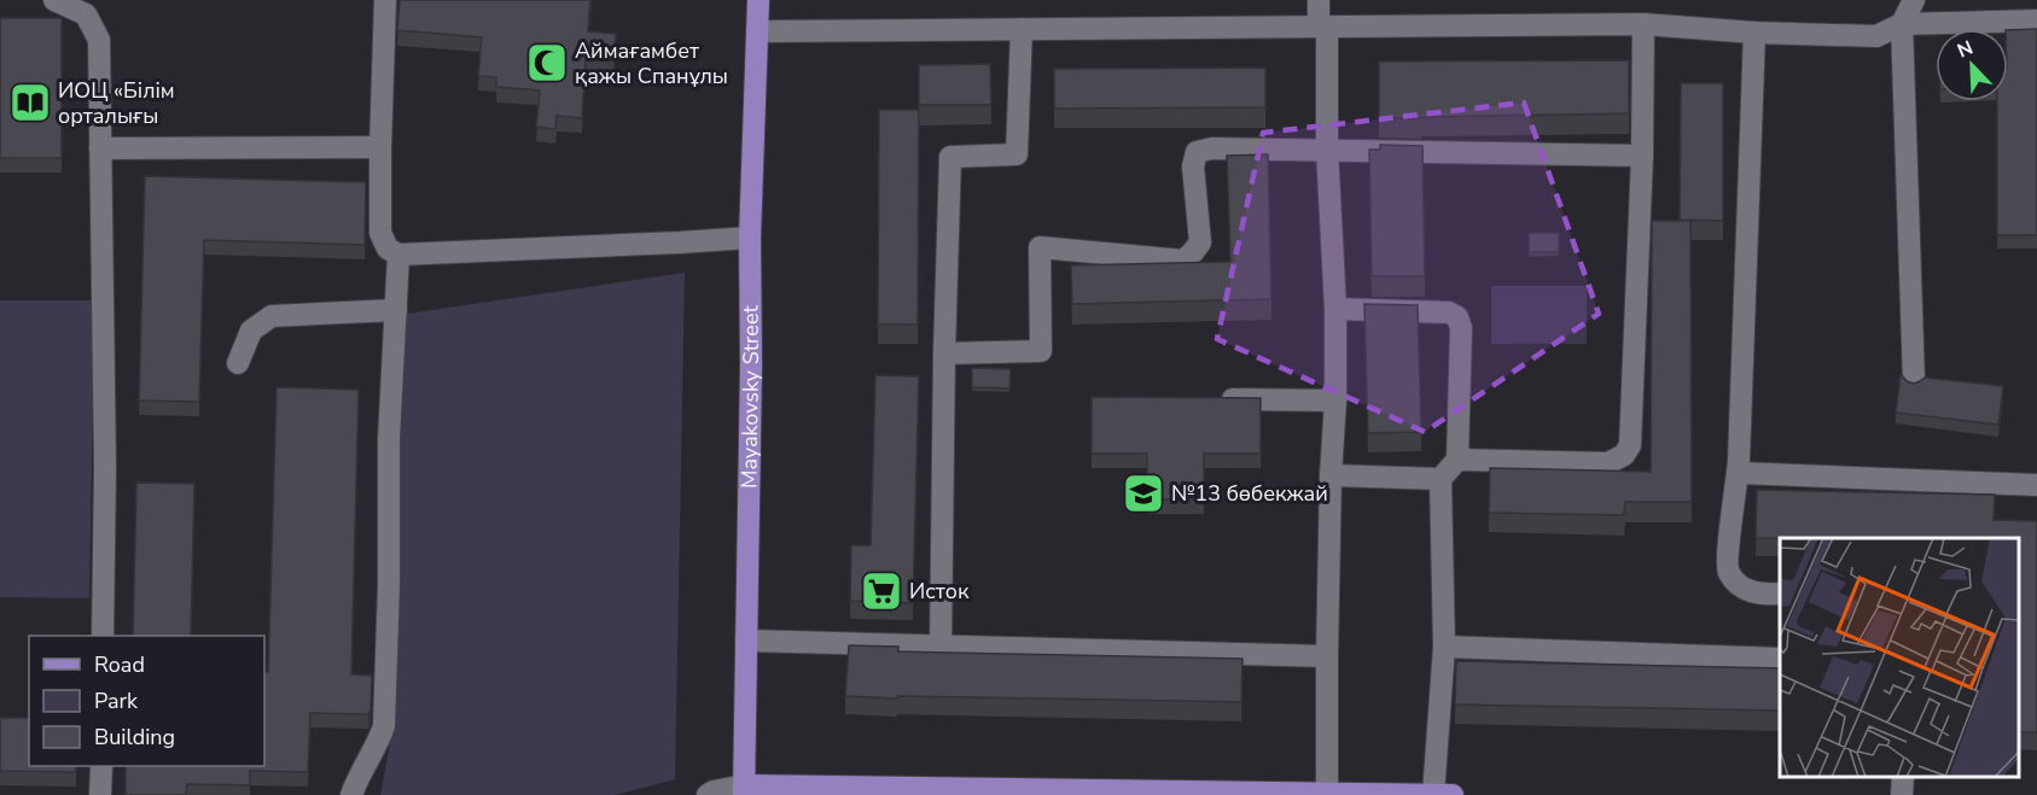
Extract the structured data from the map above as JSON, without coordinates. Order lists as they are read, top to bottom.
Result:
{
  "streets": {
    "main road": ["Mayakovsky Street"]
  },
  "places": {
    "mosque": ["Аймағамбет қажы Спанұлы"],
    "library": ["ИОЦ «Білім орталығы"],
    "school or university": ["№13 бөбекжай"],
    "supermarket": ["Исток"]
  },
  "legend": ["Road", "Park", "Building"],
  "north": "top left"
}
